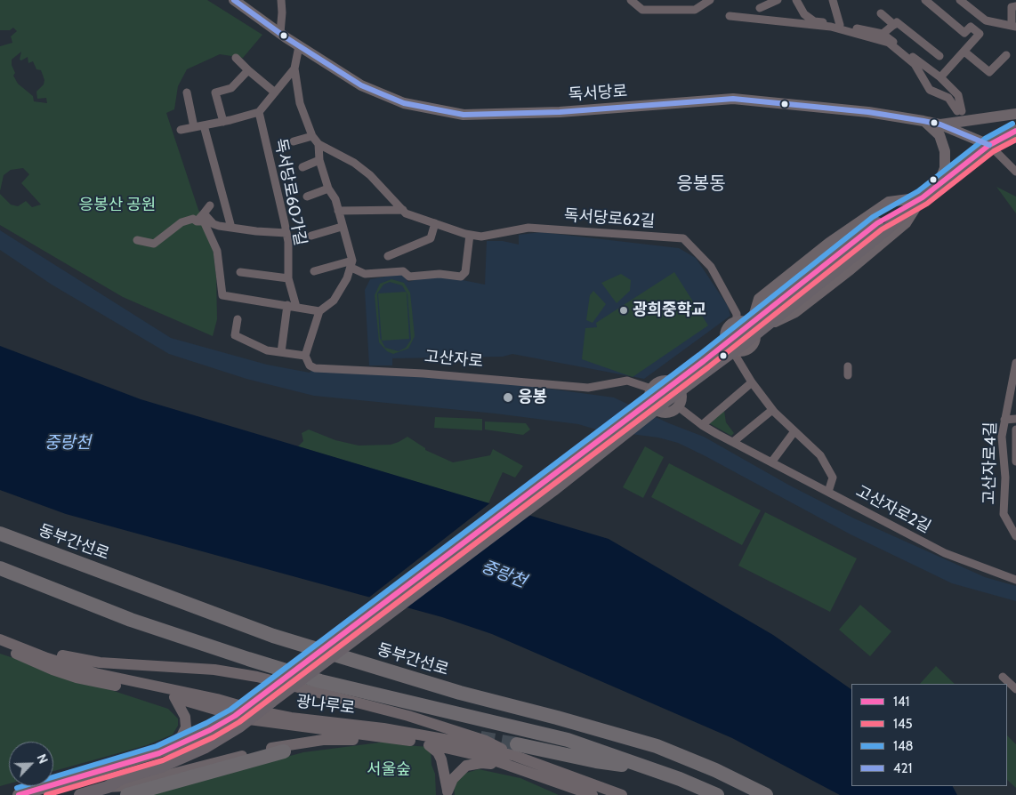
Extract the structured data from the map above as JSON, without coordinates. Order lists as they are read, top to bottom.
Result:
{
  "streets": {
    "highway": ["동부간선로"],
    "main road": ["독서당로", "광나루로"],
    "street": [
      "독서당로60가길",
      "독서당로62길",
      "고산자로",
      "고산자로4길",
      "고산자로2길"
    ]
  },
  "crossings": [
    ["독서당로", "독서당로62길"],
    ["고산자로", "고산자로2길"]
  ],
  "districts": ["응봉동"],
  "water": ["중랑천"],
  "parks": ["응봉산 공원", "서울숲"],
  "places": ["광희중학교", "응봉"],
  "lines": [
    "transit line 421",
    "transit line 148",
    "transit line 141",
    "transit line 145"
  ],
  "legend": [
    "141",
    "145",
    "148",
    "421"
  ],
  "north": "top right"
}
